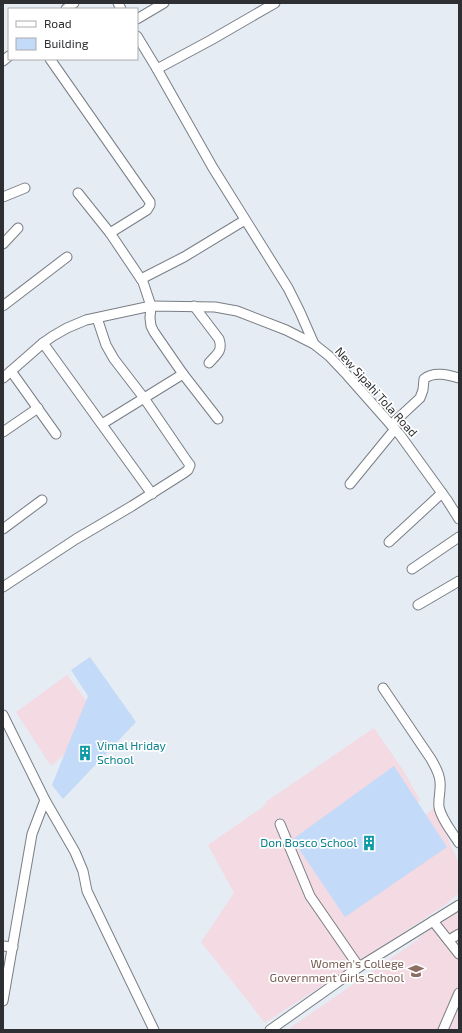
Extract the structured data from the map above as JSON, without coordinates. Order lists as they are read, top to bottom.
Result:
{
  "streets": {
    "street": ["New Sipahi Tola Road"]
  },
  "places": {
    "building": ["Vimal Hriday School", "Don Bosco School"],
    "school or university": ["Women's College Government Girls School"]
  },
  "legend": ["Road", "Building"]
}
